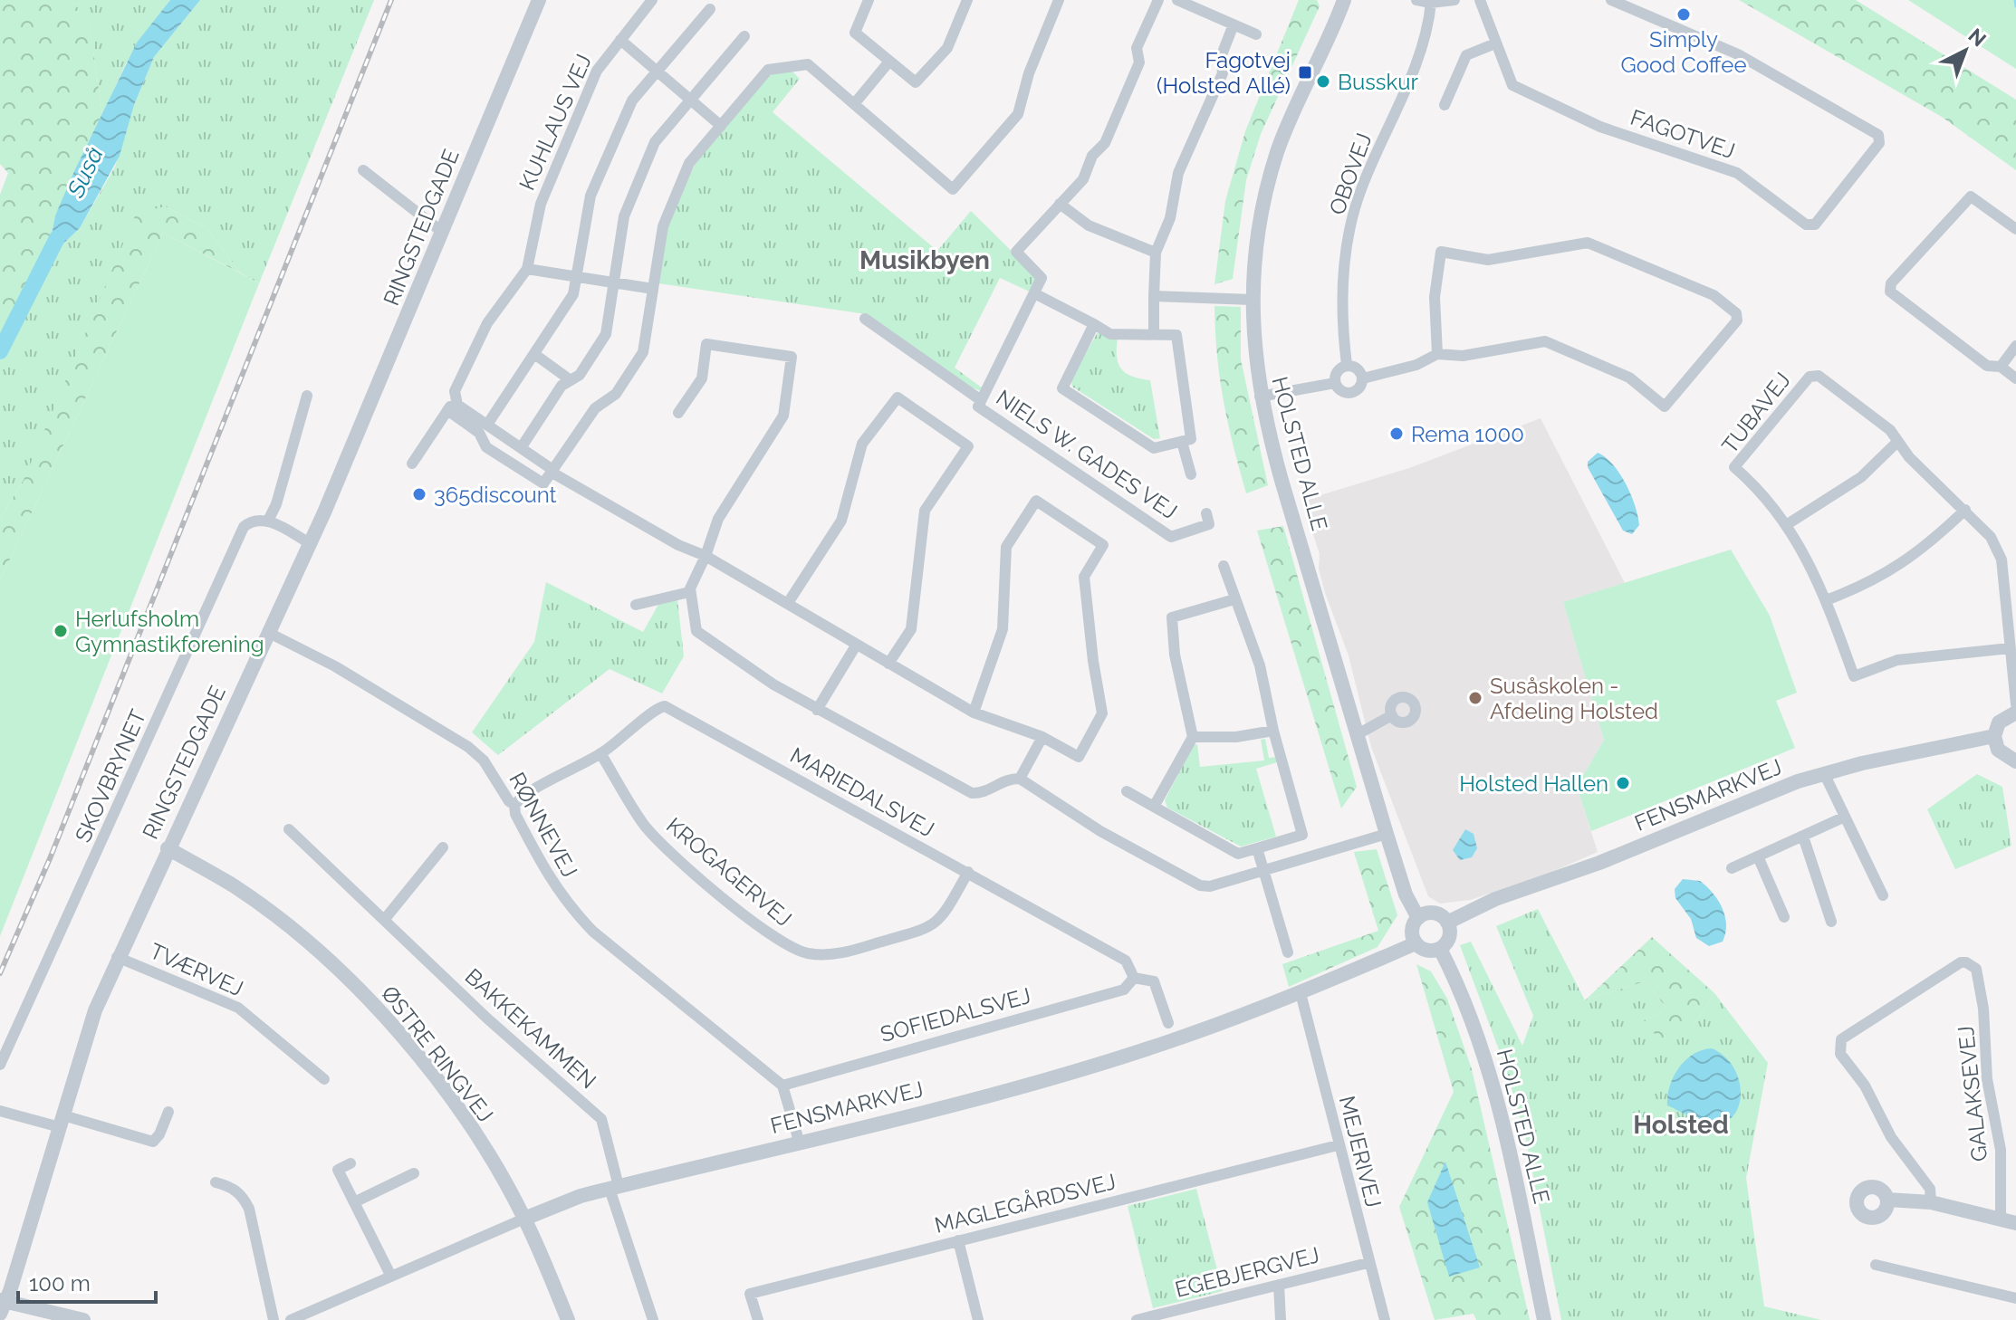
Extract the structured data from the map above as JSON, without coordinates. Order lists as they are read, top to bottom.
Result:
{
  "streets": {
    "street": [
      "KUHLAUS VEJ",
      "FAGOTVEJ",
      "OBOVEJ",
      "RINGSTEDGADE",
      "TUBAVEJ",
      "HOLSTED ALLE",
      "NIELS W. GADES VEJ",
      "SKOVBRYNET",
      "MARIEDALSVEJ",
      "FENSMARKVEJ",
      "RØNNEVEJ",
      "KROGAGERVEJ",
      "TVÆRVEJ",
      "SOFIEDALSVEJ",
      "BAKKEKAMMEN",
      "ØSTRE RINGVEJ",
      "GALAKSEVEJ",
      "MEJERIVEJ",
      "MAGLEGÅRDSVEJ",
      "EGEBJERGVEJ"
    ]
  },
  "crossings": [
    ["RINGSTEDGADE", "RØNNEVEJ"],
    ["RINGSTEDGADE", "TVÆRVEJ"],
    ["RINGSTEDGADE", "ØSTRE RINGVEJ"],
    ["HOLSTED ALLE", "FENSMARKVEJ"],
    ["MARIEDALSVEJ", "RØNNEVEJ"],
    ["MARIEDALSVEJ", "KROGAGERVEJ"],
    ["MARIEDALSVEJ", "SOFIEDALSVEJ"],
    ["FENSMARKVEJ", "BAKKEKAMMEN"],
    ["FENSMARKVEJ", "ØSTRE RINGVEJ"],
    ["FENSMARKVEJ", "MEJERIVEJ"],
    ["RØNNEVEJ", "SOFIEDALSVEJ"],
    ["MEJERIVEJ", "MAGLEGÅRDSVEJ"],
    ["MEJERIVEJ", "EGEBJERGVEJ"]
  ],
  "districts": ["Musikbyen", "Holsted"],
  "water": ["Suså"],
  "places": {
    "other": [
      "Simply Good Coffee",
      "Busskur",
      "Rema 1000",
      "365discount",
      "Herlufsholm Gymnastikforening",
      "Susåskolen - Afdeling Holsted",
      "Holsted Hallen"
    ],
    "transit": ["Fagotvej (Holsted Allé)"]
  },
  "scale_bar": "100 m",
  "north": "top right"
}
